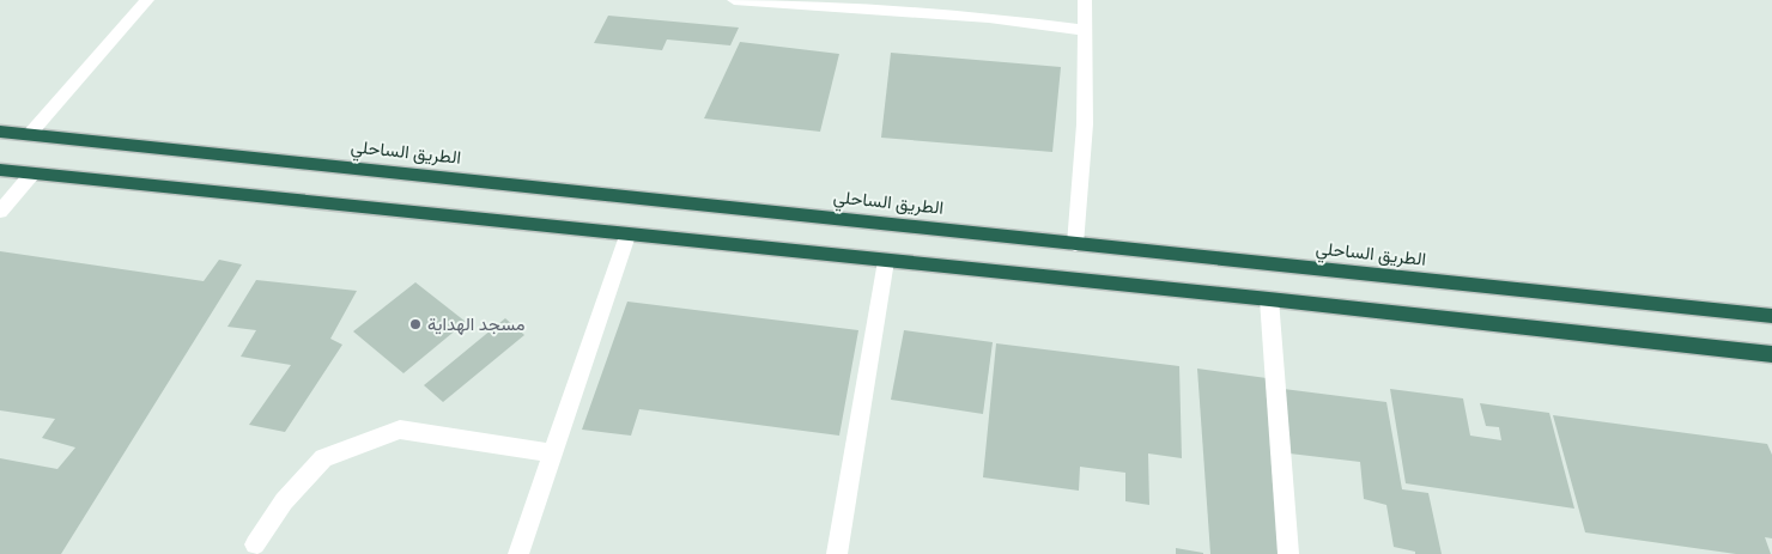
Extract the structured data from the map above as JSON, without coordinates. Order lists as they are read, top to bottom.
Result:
{
  "streets": {
    "highway": ["الطريق الساحلي"]
  },
  "places": ["مسجد الهداية"]
}
